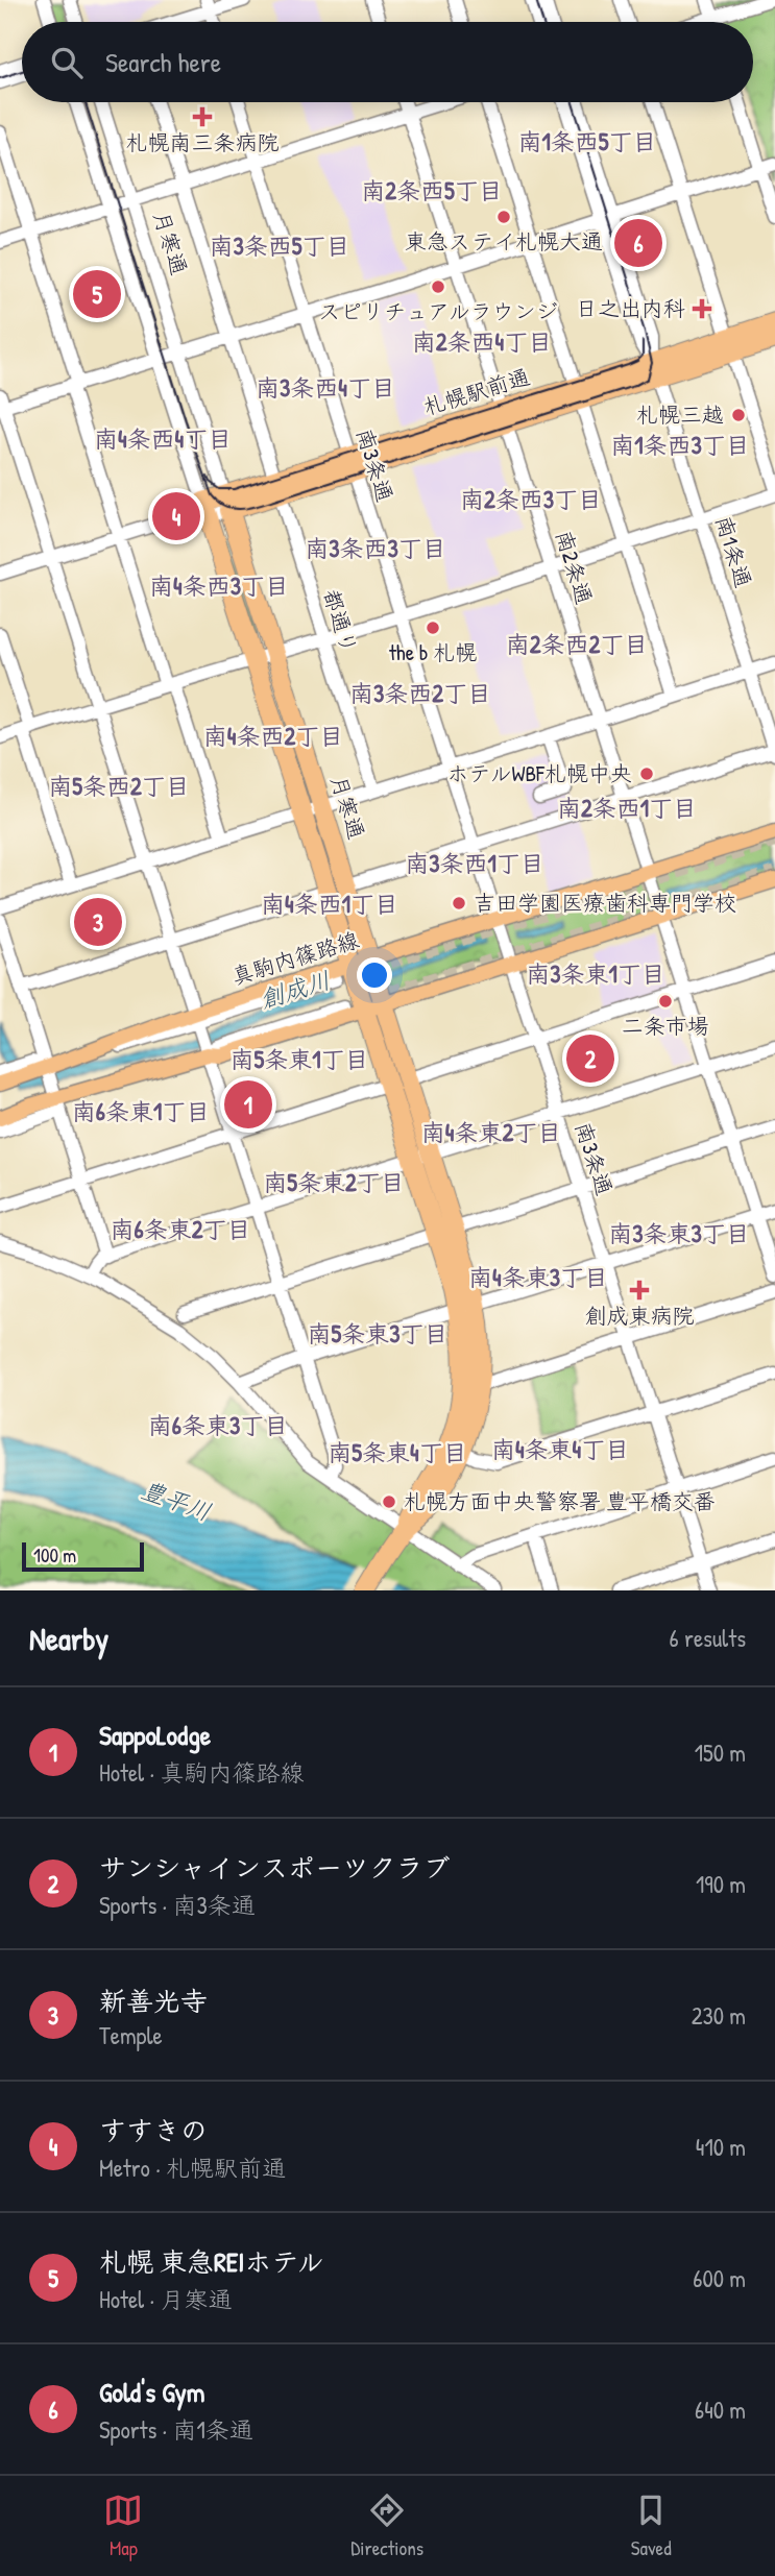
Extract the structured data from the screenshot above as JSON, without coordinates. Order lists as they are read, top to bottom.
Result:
{
  "streets": {
    "highway": ["月寒通", "札幌駅前通"],
    "main road": ["真駒内篠路線"],
    "street": [
      "南3条通",
      "南1条通",
      "南2条通",
      "都通り"
    ]
  },
  "crossings": [
    ["月寒通", "札幌駅前通"],
    ["月寒通", "真駒内篠路線"],
    ["札幌駅前通", "南3条通"],
    ["札幌駅前通", "南1条通"],
    ["札幌駅前通", "南2条通"],
    ["札幌駅前通", "都通り"],
    ["南3条通", "真駒内篠路線"],
    ["南2条通", "真駒内篠路線"]
  ],
  "districts": [
    "南1条西5丁目",
    "南2条西5丁目",
    "南3条西5丁目",
    "南2条西4丁目",
    "南3条西4丁目",
    "南4条西4丁目",
    "南1条西3丁目",
    "南2条西3丁目",
    "南3条西3丁目",
    "南4条西3丁目",
    "南2条西2丁目",
    "南3条西2丁目",
    "南4条西2丁目",
    "南5条西2丁目",
    "南2条西1丁目",
    "南3条西1丁目",
    "南4条西1丁目",
    "南3条東1丁目",
    "南5条東1丁目",
    "南6条東1丁目",
    "南4条東2丁目",
    "南5条東2丁目",
    "南6条東2丁目",
    "南3条東3丁目",
    "南4条東3丁目",
    "南5条東3丁目",
    "南6条東3丁目",
    "南4条東4丁目",
    "南5条東4丁目"
  ],
  "water": ["創成川", "豊平川"],
  "places": {
    "health": ["札幌南三条病院", "日之出内科", "創成東病院"],
    "other": [
      "東急ステイ札幌大通",
      "スピリチュアルラウンジ",
      "札幌三越",
      "the b 札幌",
      "ホテルWBF札幌中央",
      "吉田学園医療歯科専門学校",
      "二条市場",
      "札幌方面中央警察署 豊平橋交番"
    ]
  },
  "scale_bar": "100 m",
  "page": {
    "search": "Search here",
    "pins": [
      "6",
      "5",
      "4",
      "3",
      "2",
      "1"
    ],
    "scale": "100 m",
    "heading": ["Nearby", "6 results"],
    "list": [
      {
        "mark": "1",
        "name": "SappoLodge",
        "note": "Hotel · 真駒内篠路線",
        "value": "150 m"
      },
      {
        "mark": "2",
        "name": "サンシャインスポーツクラブ",
        "note": "Sports · 南3条通",
        "value": "190 m"
      },
      {
        "mark": "3",
        "name": "新善光寺",
        "note": "Temple",
        "value": "230 m"
      },
      {
        "mark": "4",
        "name": "すすきの",
        "note": "Metro · 札幌駅前通",
        "value": "410 m"
      },
      {
        "mark": "5",
        "name": "札幌 東急REIホテル",
        "note": "Hotel · 月寒通",
        "value": "600 m"
      },
      {
        "mark": "6",
        "name": "Gold's Gym",
        "note": "Sports · 南1条通",
        "value": "640 m"
      }
    ],
    "nav": ["Map", "Directions", "Saved"]
  }
}
